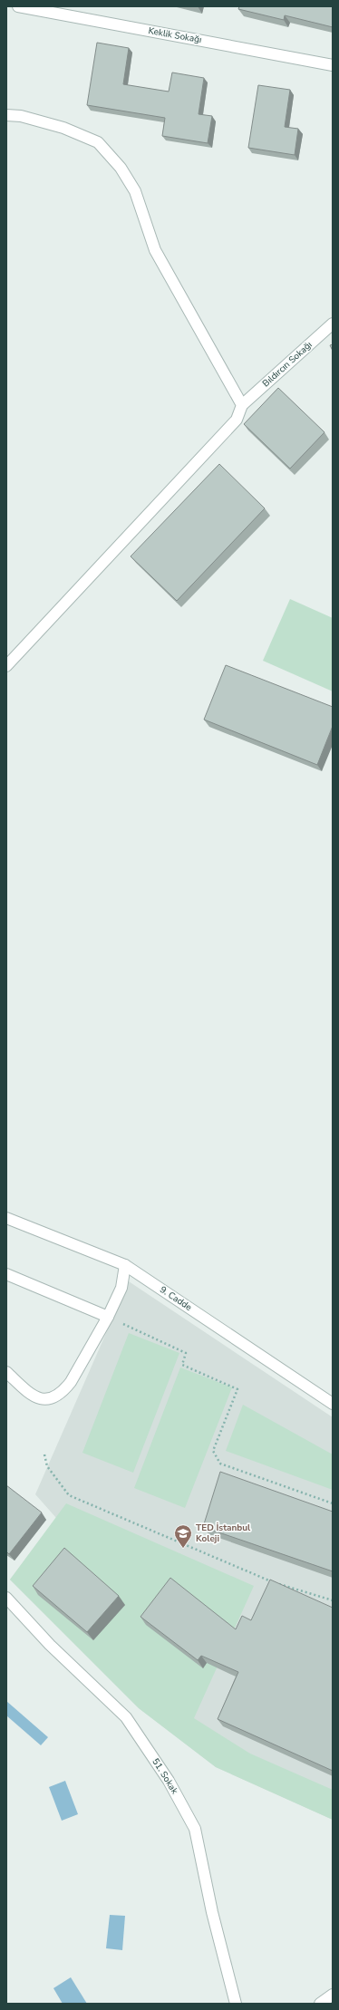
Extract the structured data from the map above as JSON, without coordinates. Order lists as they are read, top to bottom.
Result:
{
  "streets": {
    "street": [
      "Keklik Sokağı",
      "Bıldırcın Sokağı",
      "9. Cadde",
      "51. Sokak"
    ]
  },
  "places": {
    "school or university": ["TED İstanbul Koleji"]
  }
}
